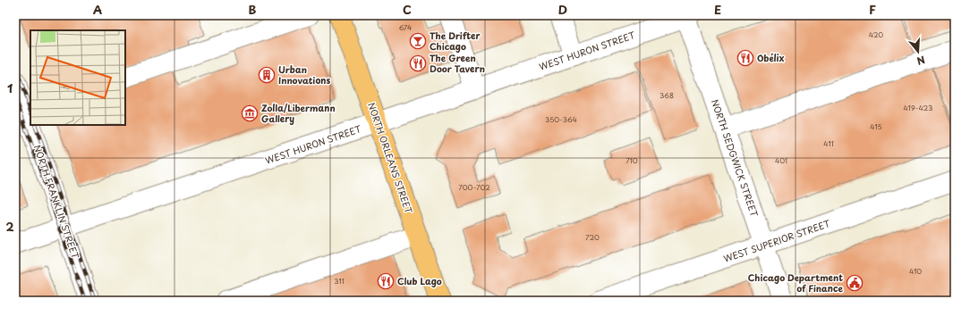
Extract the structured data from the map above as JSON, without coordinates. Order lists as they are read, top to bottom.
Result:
{
  "streets": {
    "main road": ["NORTH ORLEANS STREET"],
    "street": [
      "WEST HURON STREET",
      "NORTH SEDGWICK STREET",
      "NORTH FRANKLIN STREET",
      "WEST SUPERIOR STREET"
    ]
  },
  "crossings": [
    ["WEST HURON STREET", "NORTH ORLEANS STREET"],
    ["WEST HURON STREET", "NORTH SEDGWICK STREET"],
    ["WEST HURON STREET", "NORTH FRANKLIN STREET"],
    ["NORTH SEDGWICK STREET", "WEST SUPERIOR STREET"]
  ],
  "places": {
    "bar": ["The Drifter Chicago"],
    "restaurant": ["Obélix", "The Green Door Tavern", "Club Lago"],
    "building": ["Urban Innovations"],
    "museum": ["Zolla/Libermann Gallery"],
    "public building": ["Chicago Department of Finance"]
  },
  "house_numbers": [
    "674",
    "420",
    "368",
    "419-423",
    "350-364",
    "415",
    "411",
    "710",
    "401",
    "700-702",
    "720",
    "410",
    "311"
  ],
  "north": "bottom",
  "grid": {
    "columns": [
      "A",
      "B",
      "C",
      "D",
      "E",
      "F"
    ],
    "rows": ["1", "2"]
  }
}
